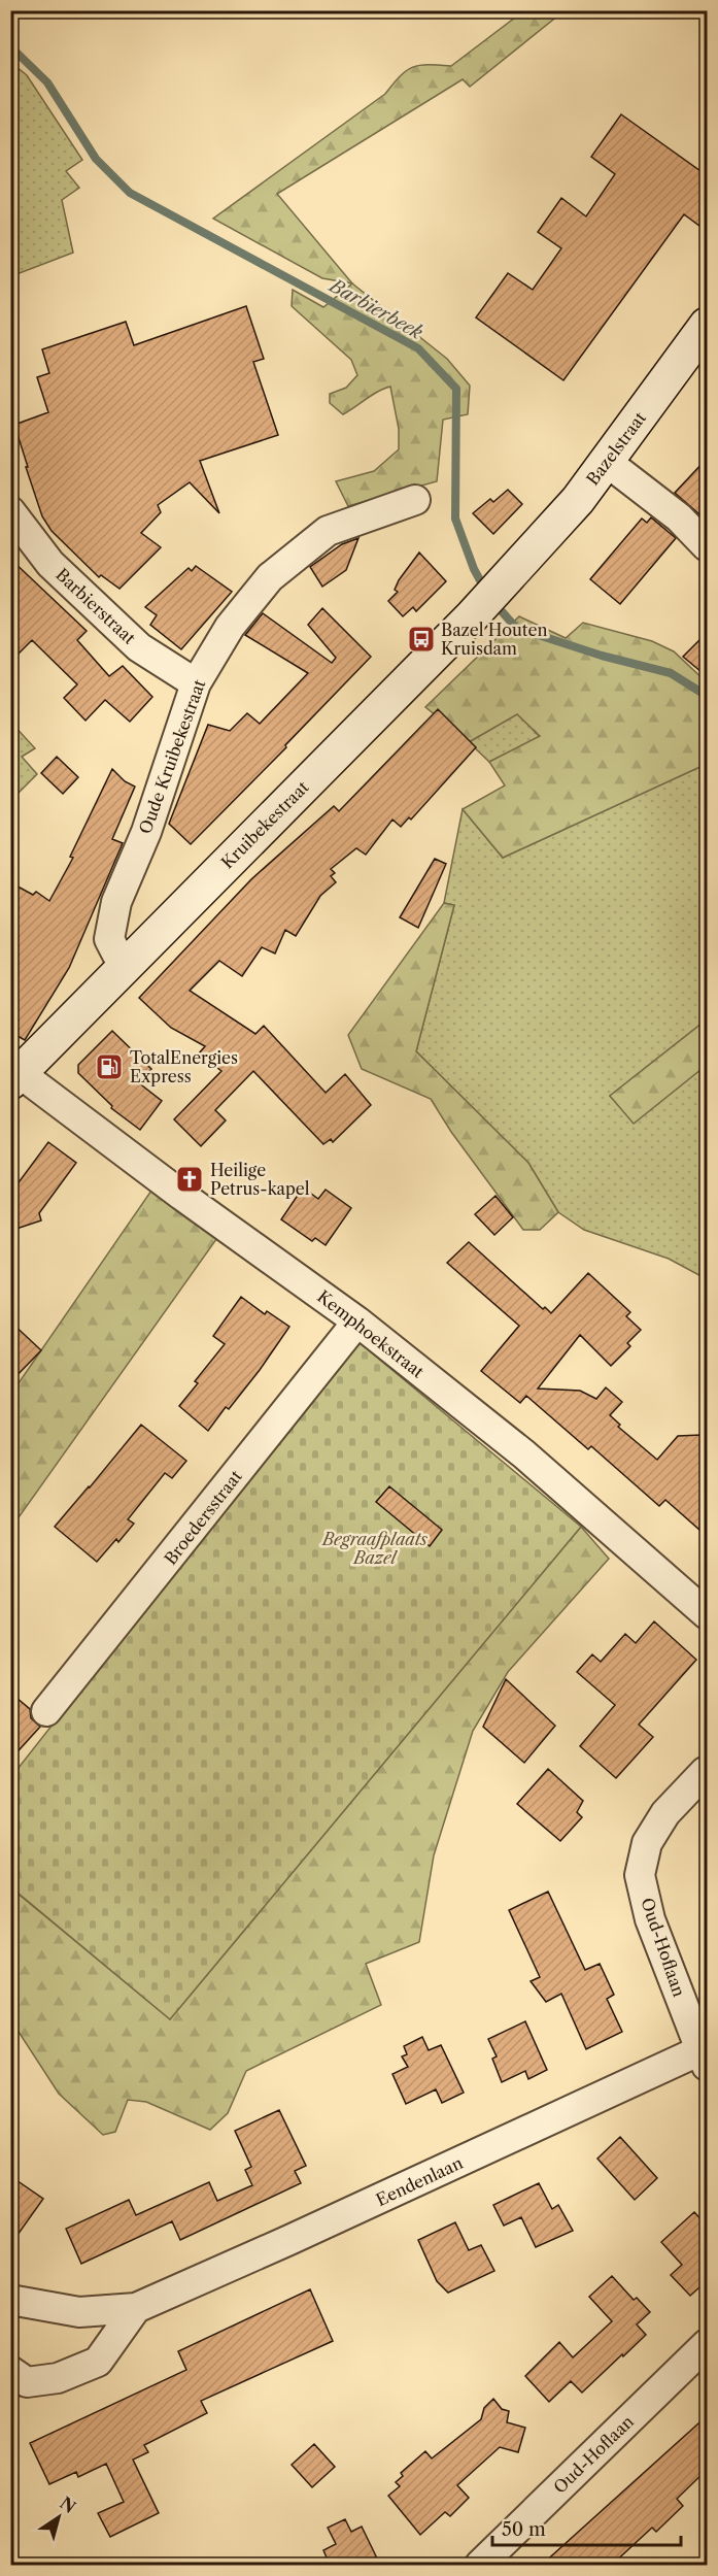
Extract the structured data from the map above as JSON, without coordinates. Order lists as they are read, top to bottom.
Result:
{
  "streets": {
    "main road": ["Bazelstraat", "Kruibekestraat"],
    "street": [
      "Barbierstraat",
      "Oude Kruibekestraat",
      "Kemphoekstraat",
      "Broedersstraat",
      "Oud-Hoflaan",
      "Eendenlaan"
    ]
  },
  "crossings": [
    ["Bazelstraat", "Kruibekestraat"],
    ["Barbierstraat", "Oude Kruibekestraat"],
    ["Oude Kruibekestraat", "Kruibekestraat"],
    ["Kruibekestraat", "Kemphoekstraat"],
    ["Kemphoekstraat", "Broedersstraat"],
    ["Oud-Hoflaan", "Eendenlaan"]
  ],
  "water": ["Barbierbeek"],
  "parks": ["Begraafplaats Bazel"],
  "places": {
    "bus stop": ["Bazel Houten Kruisdam"],
    "fuel station": ["TotalEnergies Express"],
    "church": ["Heilige Petrus-kapel"]
  },
  "scale_bar": "50 m",
  "north": "top right"
}
